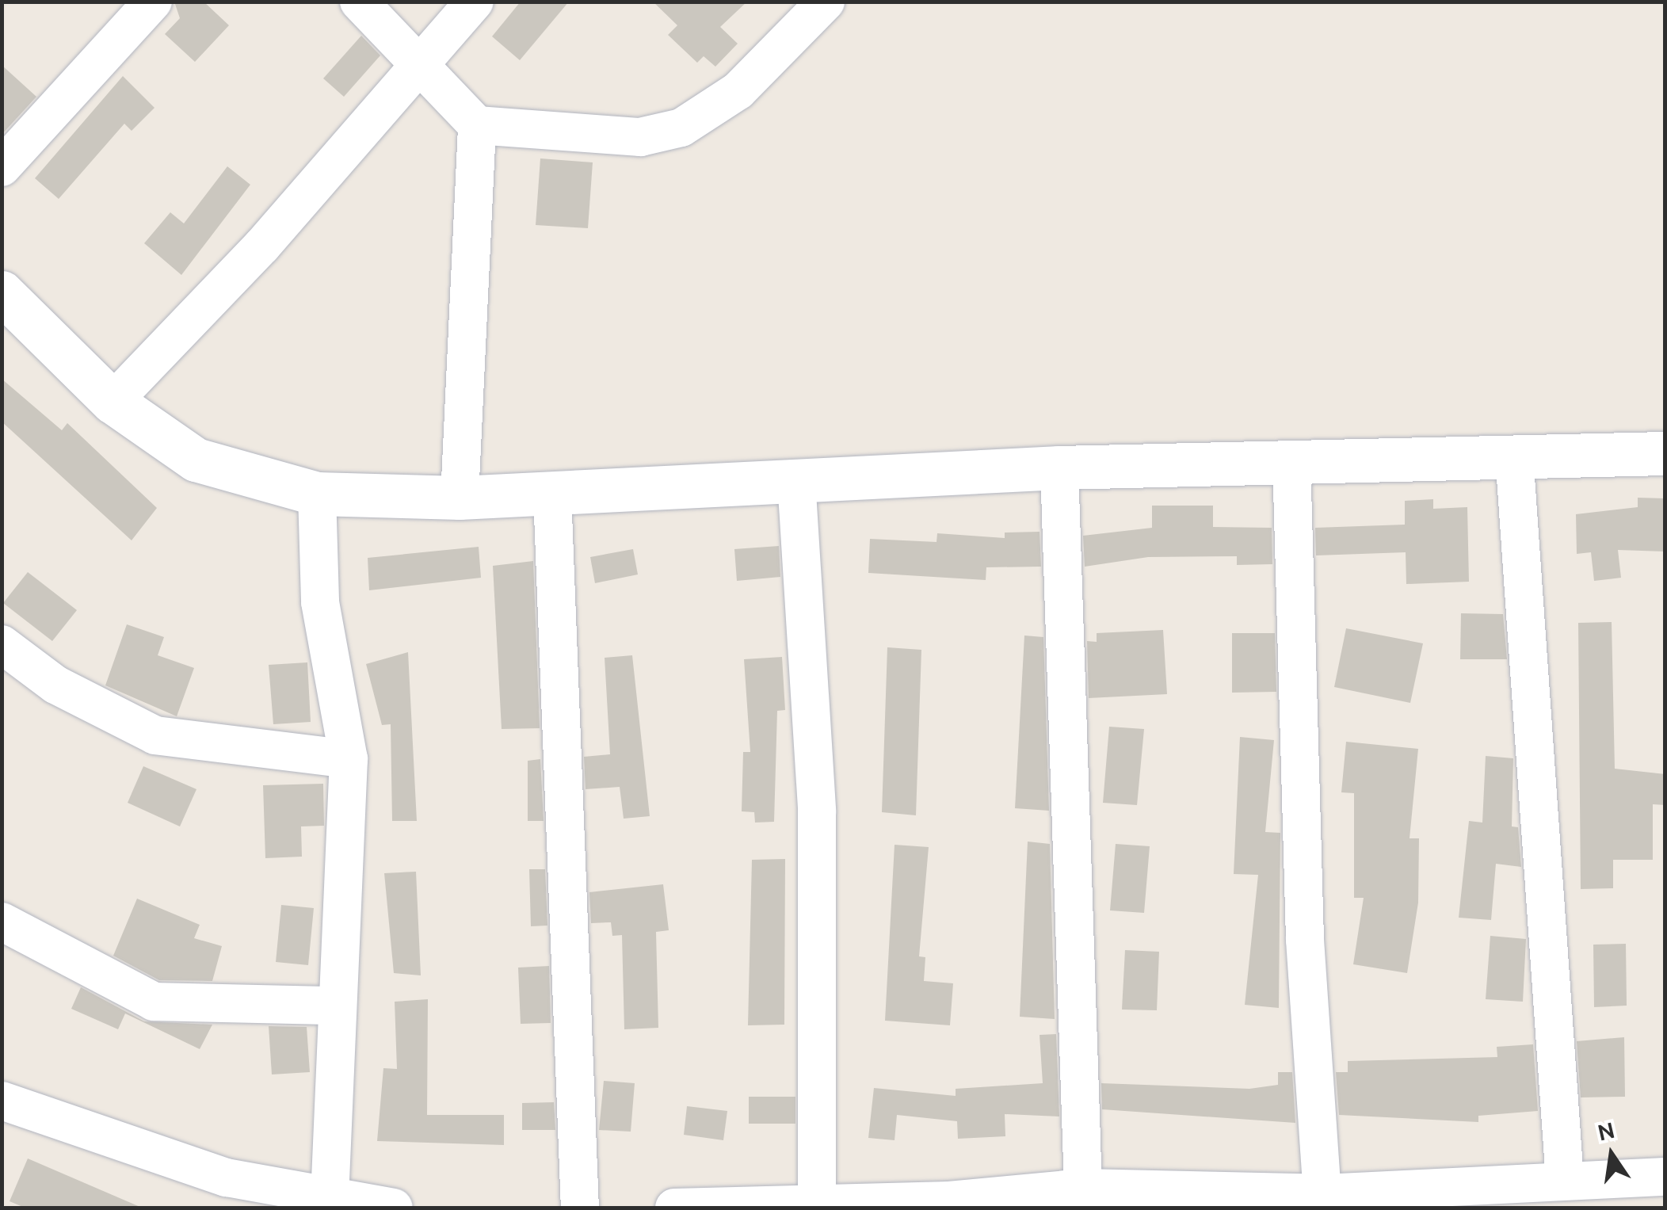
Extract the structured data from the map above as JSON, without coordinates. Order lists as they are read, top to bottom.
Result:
{
  "north": "top"
}
